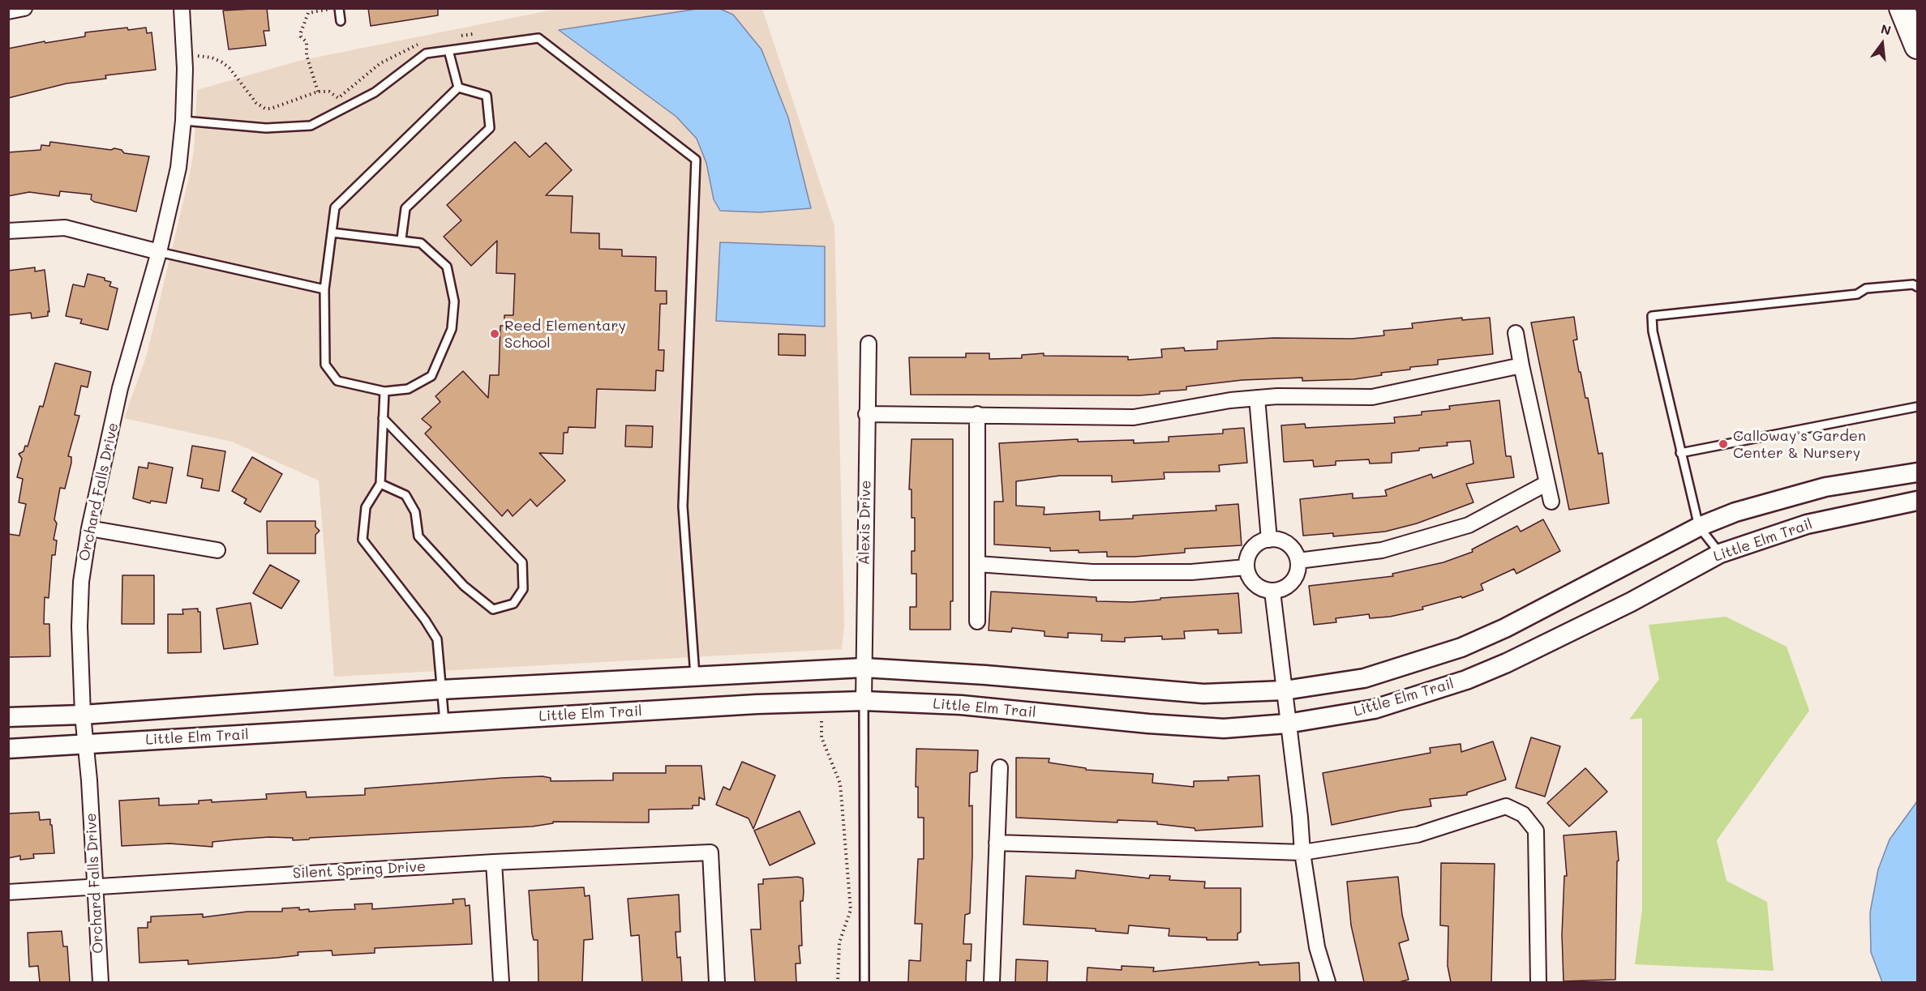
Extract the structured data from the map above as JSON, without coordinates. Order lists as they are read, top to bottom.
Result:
{
  "streets": {
    "street": [
      "Orchard Falls Drive",
      "Alexis Drive",
      "Little Elm Trail",
      "Silent Spring Drive"
    ]
  },
  "crossings": [
    ["Orchard Falls Drive", "Little Elm Trail"],
    ["Orchard Falls Drive", "Silent Spring Drive"],
    ["Alexis Drive", "Little Elm Trail"]
  ],
  "places": ["Reed Elementary School", "Calloway’s Garden Center & Nursery"],
  "north": "top"
}
